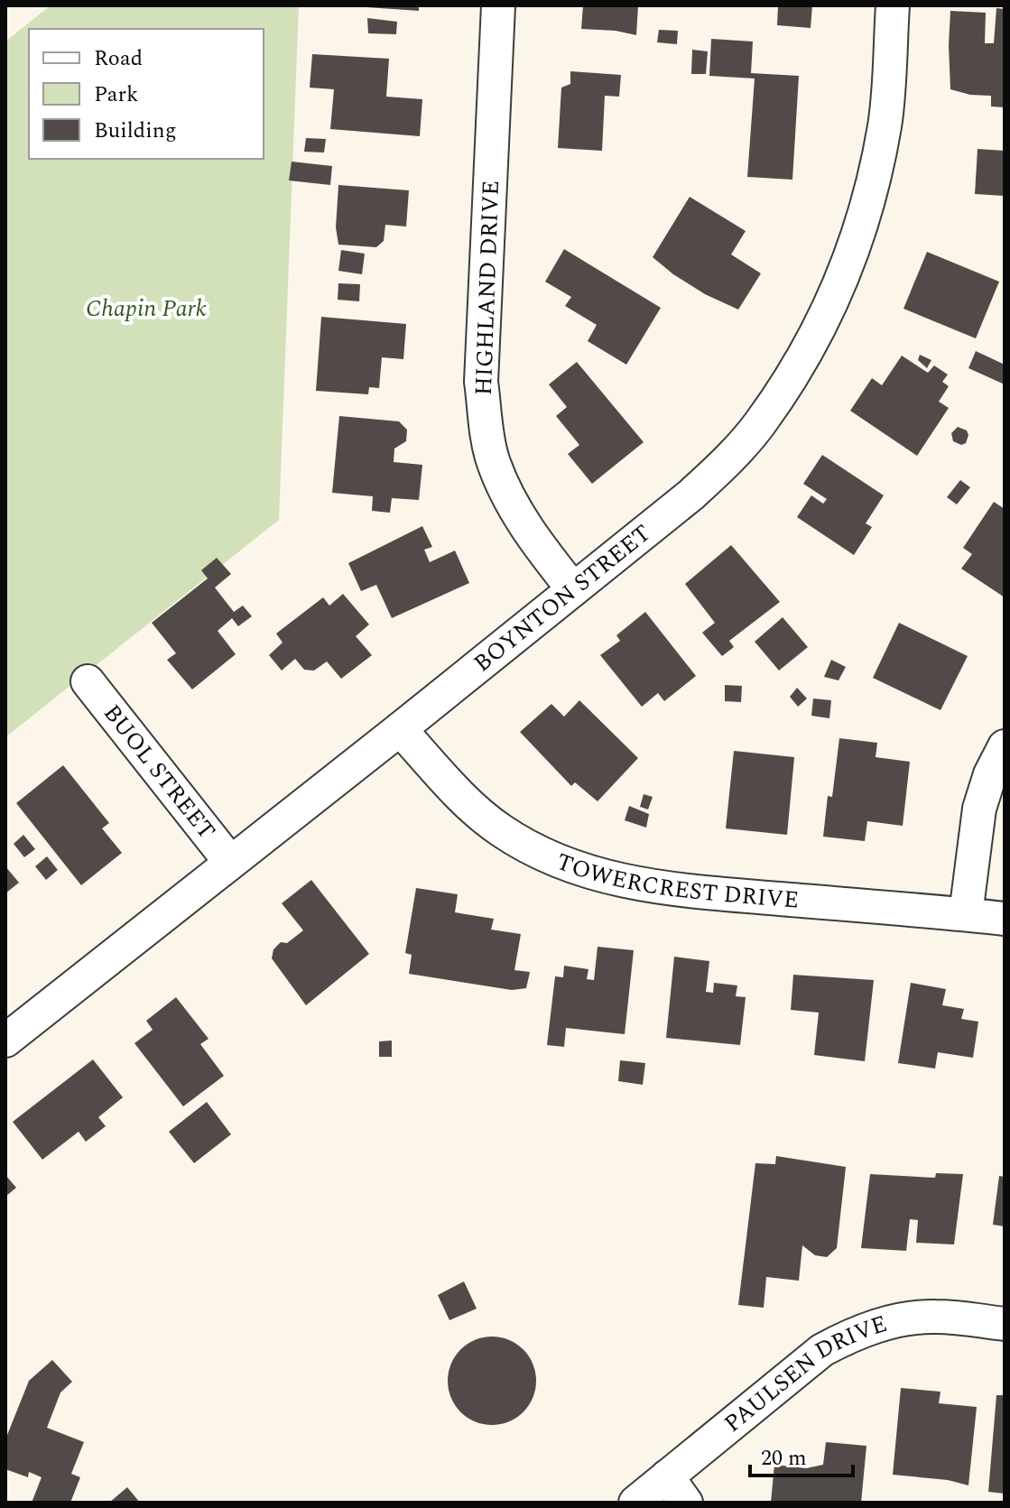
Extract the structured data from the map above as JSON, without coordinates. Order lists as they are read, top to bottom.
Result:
{
  "streets": {
    "street": [
      "HIGHLAND DRIVE",
      "BOYNTON STREET",
      "BUOL STREET",
      "TOWERCREST DRIVE",
      "PAULSEN DRIVE"
    ]
  },
  "crossings": [
    ["HIGHLAND DRIVE", "BOYNTON STREET"],
    ["BOYNTON STREET", "BUOL STREET"],
    ["BOYNTON STREET", "TOWERCREST DRIVE"]
  ],
  "parks": ["Chapin Park"],
  "legend": ["Road", "Park", "Building"],
  "scale_bar": "20 m"
}
